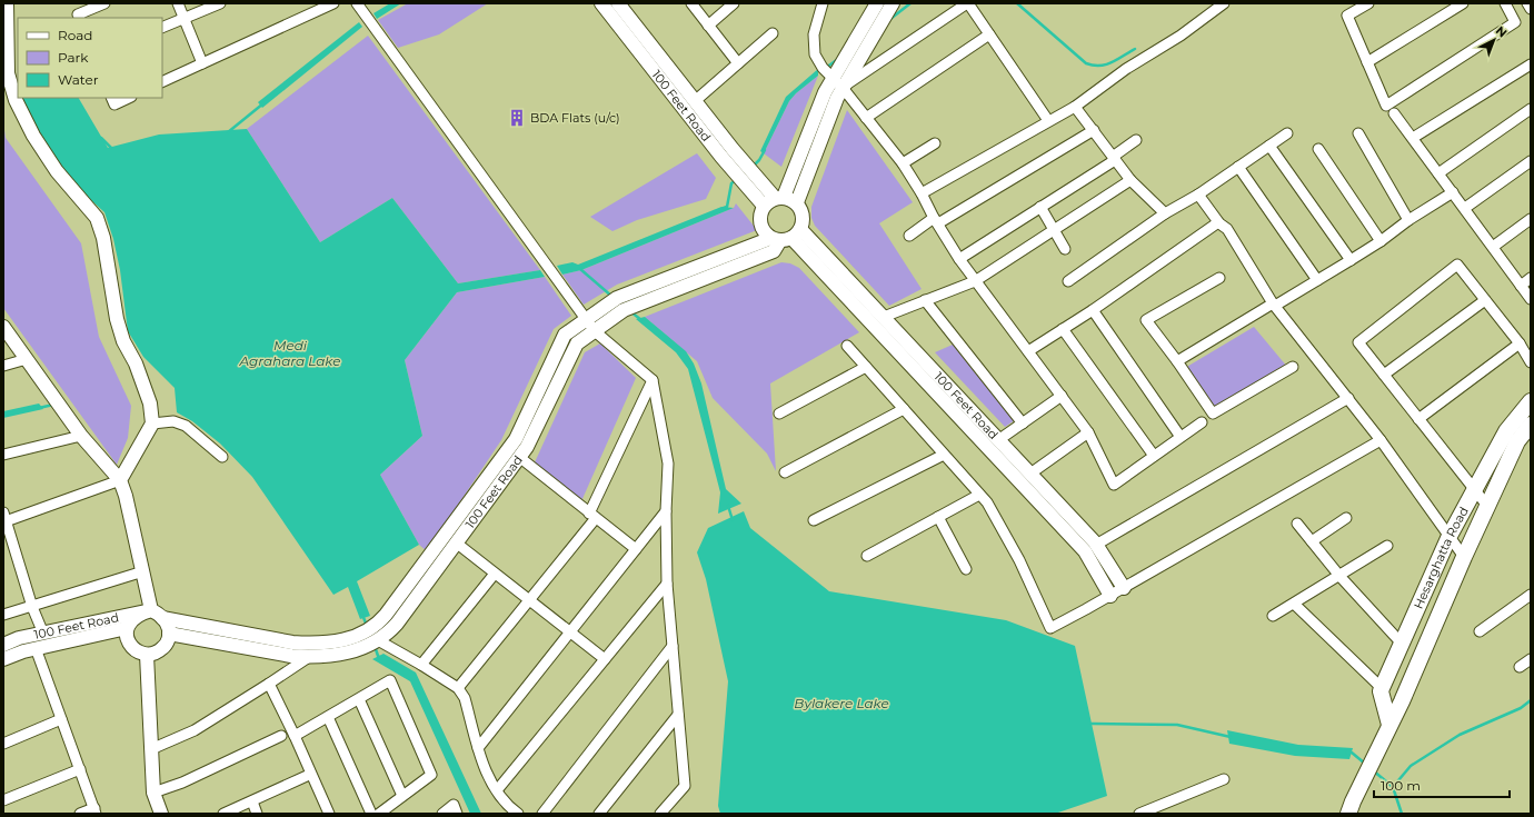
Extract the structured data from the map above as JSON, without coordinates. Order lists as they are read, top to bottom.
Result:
{
  "streets": {
    "main road": ["100 Feet Road", "Hesarghatta Road"]
  },
  "water": ["Medi Agrahara Lake", "Bylakere Lake"],
  "places": {
    "building": ["BDA Flats (u/c)"]
  },
  "legend": ["Road", "Park", "Water"],
  "scale_bar": "100 m",
  "north": "top right"
}
